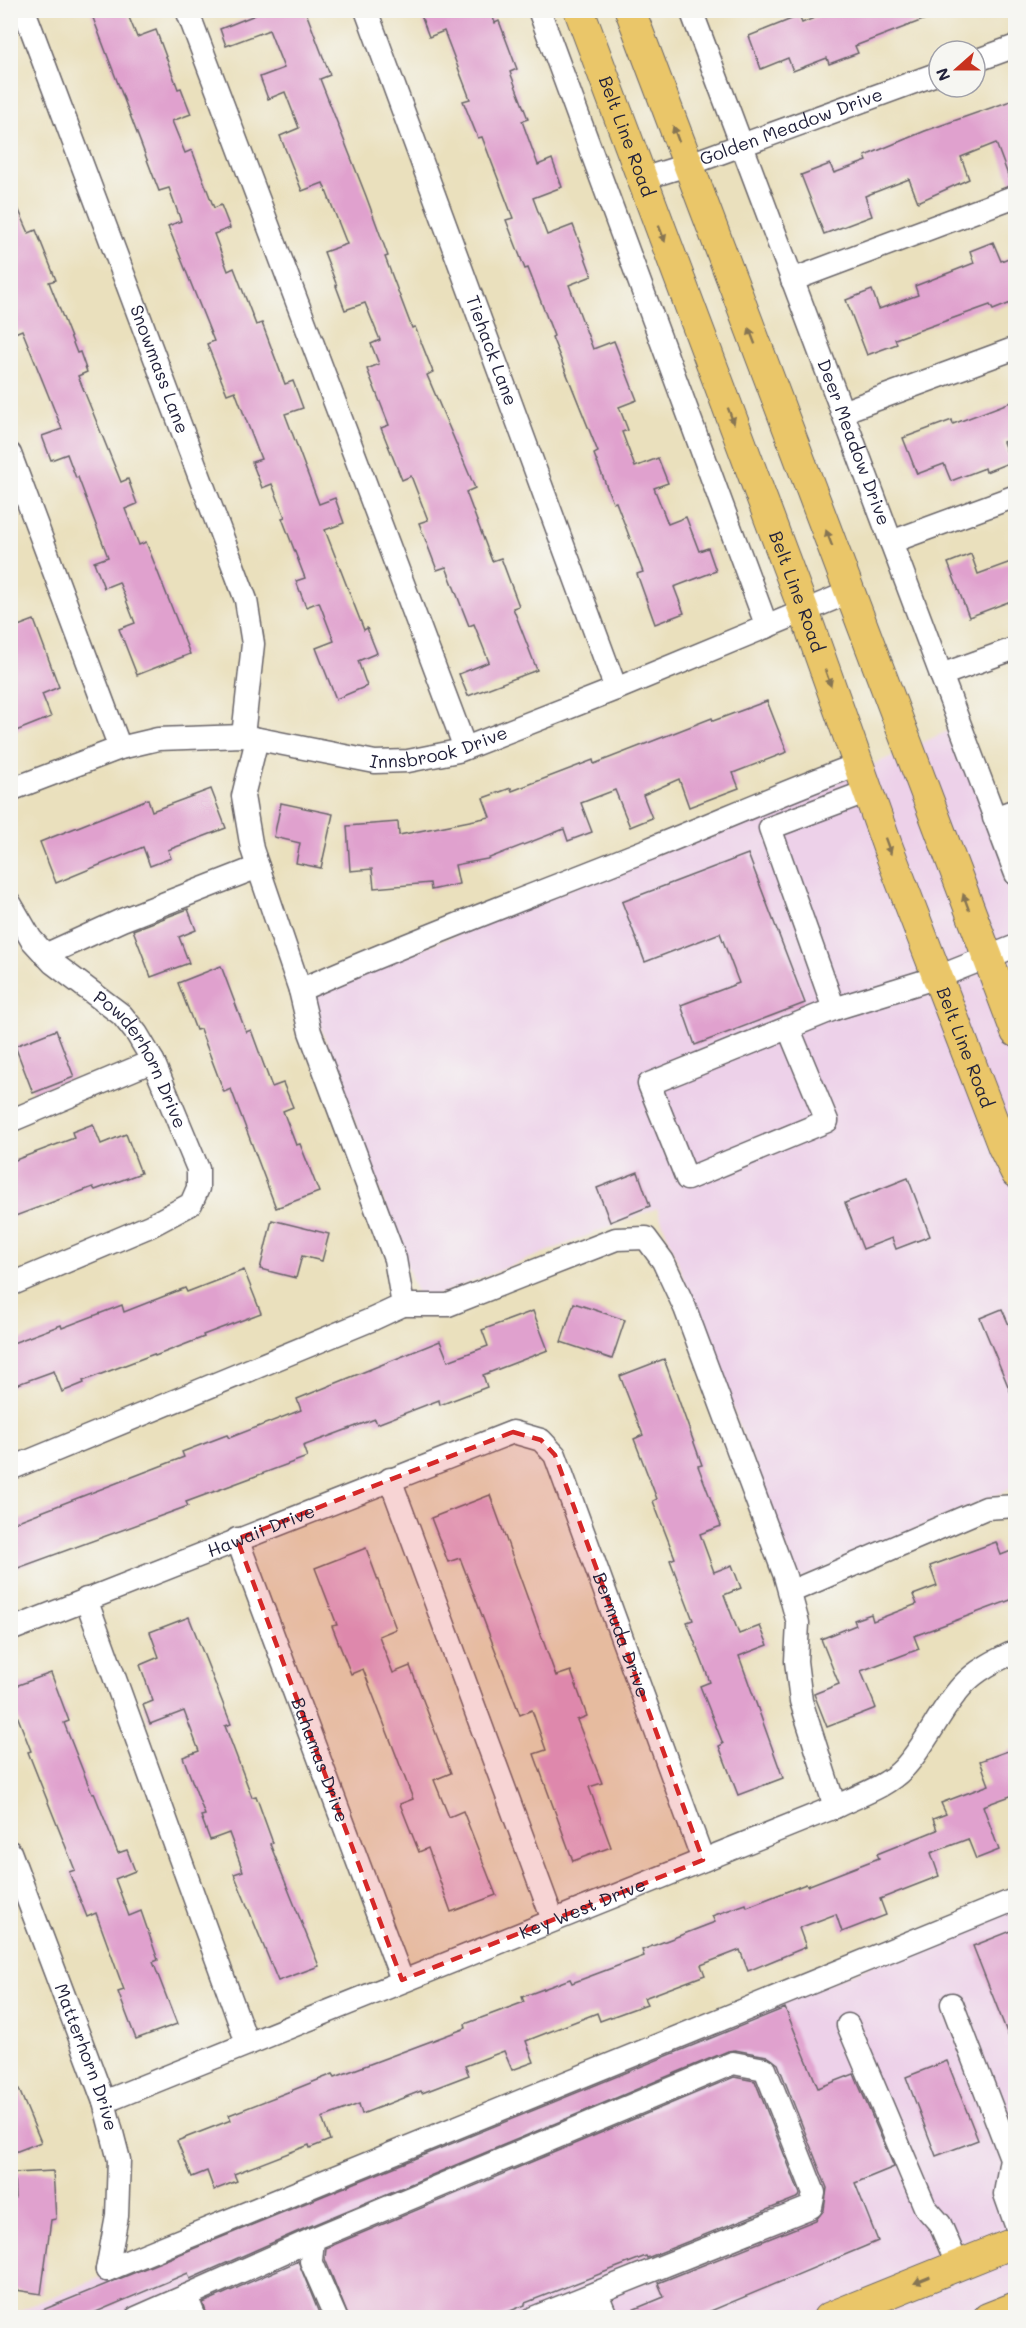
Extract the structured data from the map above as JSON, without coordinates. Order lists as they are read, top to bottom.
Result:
{
  "streets": {
    "main road": ["Belt Line Road"],
    "street": [
      "Golden Meadow Drive",
      "Tiehack Lane",
      "Snowmass Lane",
      "Deer Meadow Drive",
      "Innsbrook Drive",
      "Powderhorn Drive",
      "Hawaii Drive",
      "Bermuda Drive",
      "Bahamas Drive",
      "Key West Drive",
      "Matterhorn Drive"
    ]
  },
  "crossings": [
    ["Golden Meadow Drive", "Belt Line Road"],
    ["Golden Meadow Drive", "Deer Meadow Drive"],
    ["Belt Line Road", "Innsbrook Drive"],
    ["Tiehack Lane", "Innsbrook Drive"],
    ["Snowmass Lane", "Innsbrook Drive"],
    ["Hawaii Drive", "Bermuda Drive"],
    ["Hawaii Drive", "Bahamas Drive"],
    ["Bermuda Drive", "Key West Drive"],
    ["Bahamas Drive", "Key West Drive"],
    ["Key West Drive", "Matterhorn Drive"]
  ],
  "north": "left"
}
